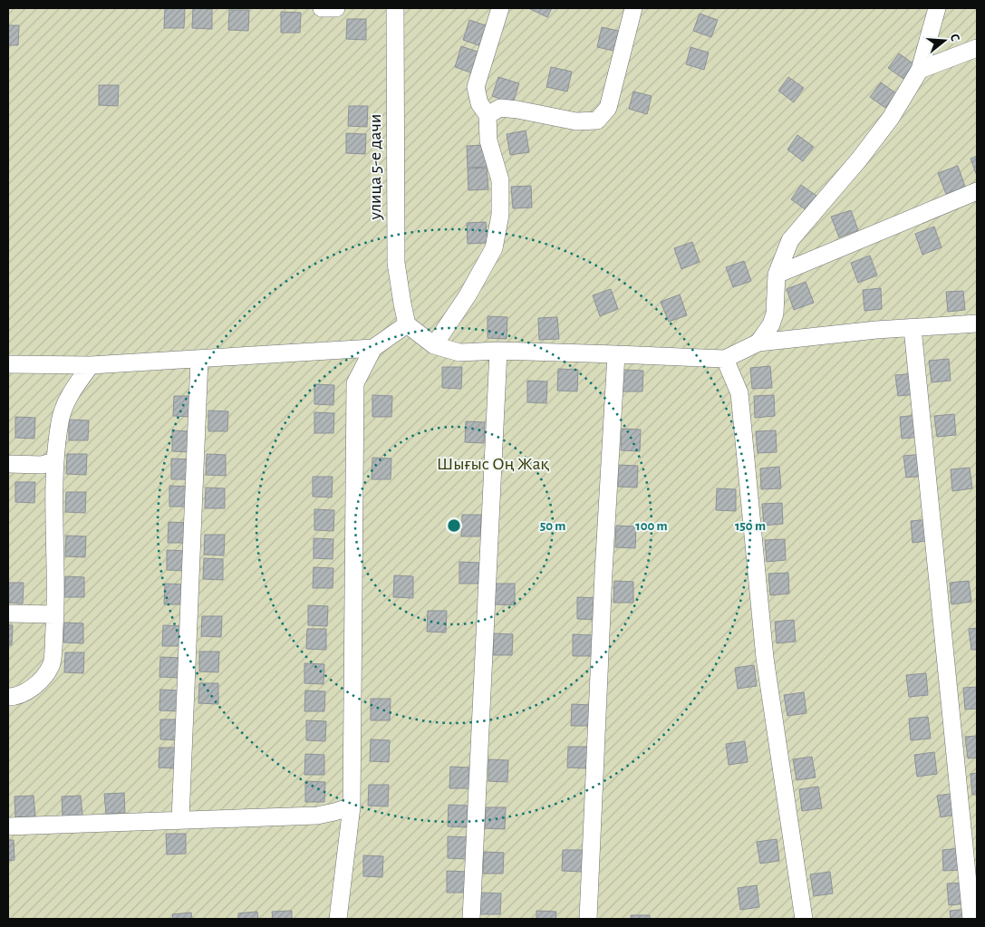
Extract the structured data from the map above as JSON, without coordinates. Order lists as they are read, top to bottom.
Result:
{
  "streets": {
    "street": ["улица 5-е дачи"]
  },
  "parks": ["Шығыс Оң Жақ"],
  "north": "right",
  "rings": ["50 m", "100 m", "150 m"]
}
